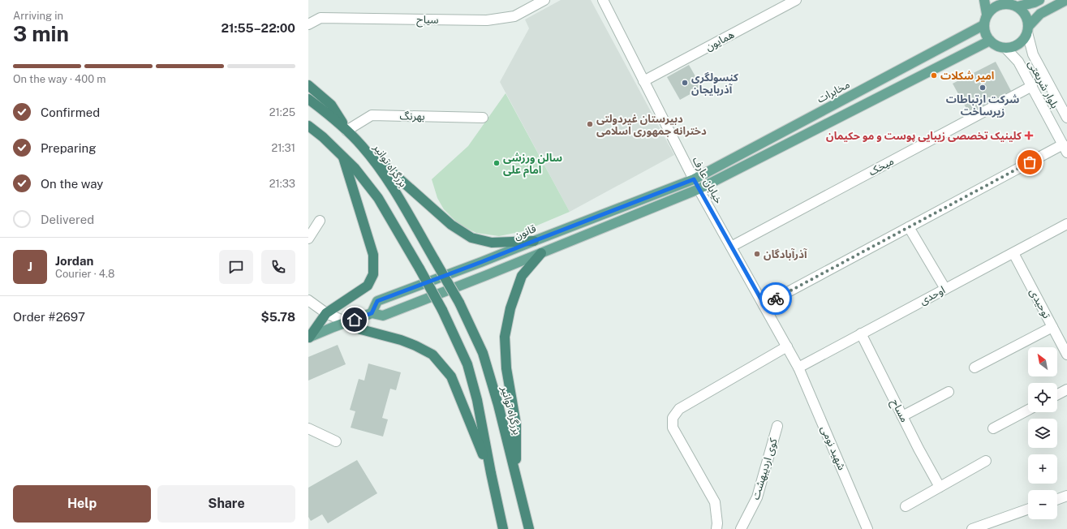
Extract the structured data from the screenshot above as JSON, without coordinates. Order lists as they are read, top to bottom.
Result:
{
  "streets": {
    "highway": ["بزرگراه توانیر"],
    "main road": ["مخابرات", "خیابان عارف", "قانون"],
    "street": [
      "سیاح",
      "همایون",
      "بلوار شریعتى",
      "بهرنگ",
      "میخک",
      "اوحدی",
      "توحیدی",
      "مساح",
      "شهید نومی",
      "کوی اردیبهشت"
    ]
  },
  "crossings": [
    ["همایون", "خیابان عارف"],
    ["بلوار شریعتى", "مخابرات"],
    ["بلوار شریعتى", "میخک"],
    ["مخابرات", "خیابان عارف"],
    ["مخابرات", "قانون"],
    ["بهرنگ", "بزرگراه توانیر"],
    ["میخک", "خیابان عارف"],
    ["خیابان عارف", "قانون"],
    ["خیابان عارف", "اوحدی"],
    ["خیابان عارف", "شهید نومی"],
    ["اوحدی", "توحیدی"],
    ["اوحدی", "مساح"],
    ["اوحدی", "شهید نومی"]
  ],
  "places": {
    "other": [
      "امیر شکلات",
      "کنسولگری آذربایجان",
      "شرکت ارتباطات زیرساخت",
      "دبیرستان غیردولتی دخترانه جمهوری اسلامی",
      "سالن ورزشی امام علی",
      "آذرآبادگان"
    ],
    "health": ["کلینیک تخصصی زیبایی پوست و مو حکیمان"]
  },
  "north": "top left",
  "page": {
    "heading": ["3 min", "Arriving in", "21:55–22:00"],
    "panel": [
      "Jordan",
      "Courier · 4.8",
      "Order #2697",
      "$5.78"
    ],
    "bar": "On the way · 400 m",
    "list": [
      ["Confirmed", "21:25"],
      ["Preparing", "21:31"],
      ["On the way", "21:33"],
      "Delivered"
    ],
    "round": "J",
    "map_buttons": ["+", "−"],
    "buttons": ["Help", "Share"]
  }
}
